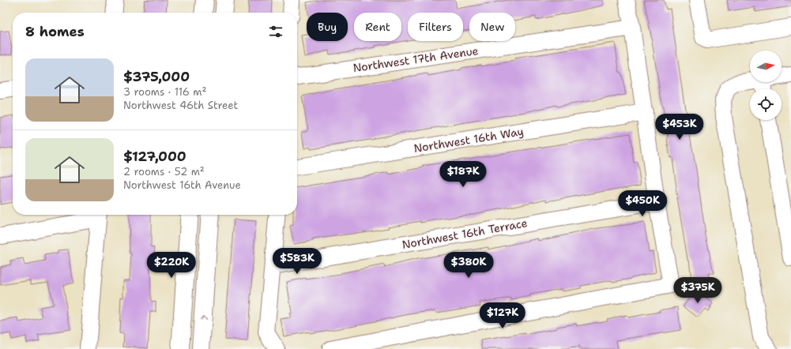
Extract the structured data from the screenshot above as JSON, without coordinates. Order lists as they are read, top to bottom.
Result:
{
  "streets": {
    "street": ["Northwest 17th Avenue", "Northwest 16th Way", "Northwest 16th Terrace"]
  },
  "north": "right",
  "page": {
    "chip": [
      "Buy",
      "Rent",
      "Filters",
      "New"
    ],
    "heading": "8 homes",
    "list": [
      {
        "name": "$375,000",
        "note": "3 rooms · 116 m² · Northwest 46th Street"
      },
      {
        "name": "$127,000",
        "note": "2 rooms · 52 m² · Northwest 16th Avenue"
      }
    ],
    "price": [
      "$453K",
      "$187K",
      "$450K",
      "$583K",
      "$220K",
      "$380K",
      "$375K",
      "$127K"
    ]
  }
}
